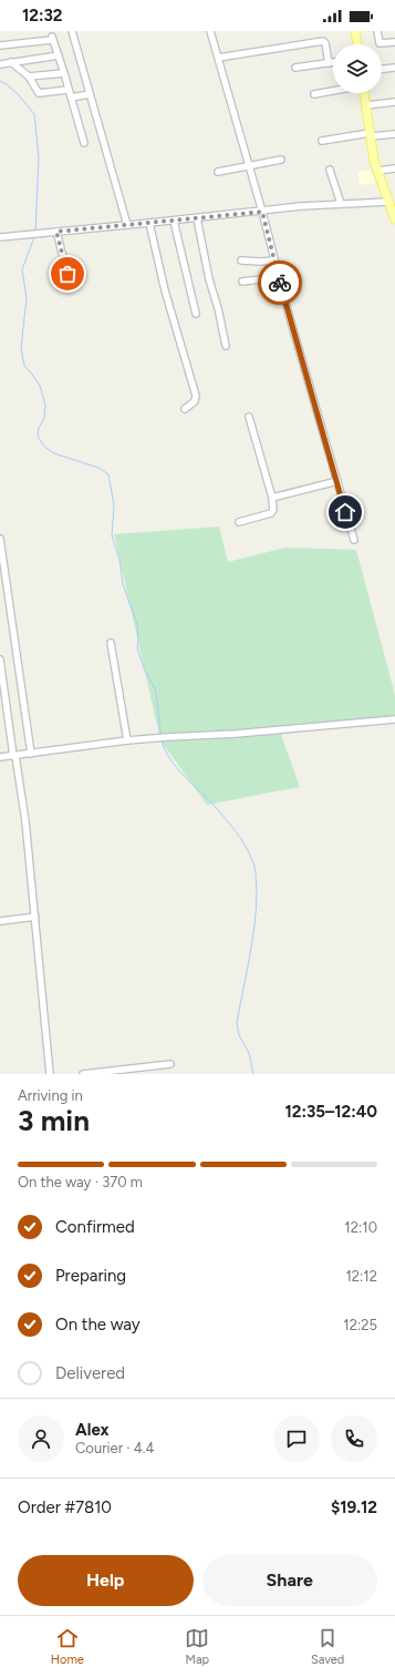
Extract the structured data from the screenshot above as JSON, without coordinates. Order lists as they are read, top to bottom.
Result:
{
  "page": {
    "status": "12:32",
    "heading": ["3 min", "Arriving in", "12:35–12:40"],
    "panel": [
      "Alex",
      "Courier · 4.4",
      "Order #7810",
      "$19.12"
    ],
    "bar": "On the way · 370 m",
    "list": [
      ["Confirmed", "12:10"],
      ["Preparing", "12:12"],
      ["On the way", "12:25"],
      "Delivered"
    ],
    "buttons": ["Help", "Share"],
    "tabs": ["Home", "Map", "Saved"]
  }
}
